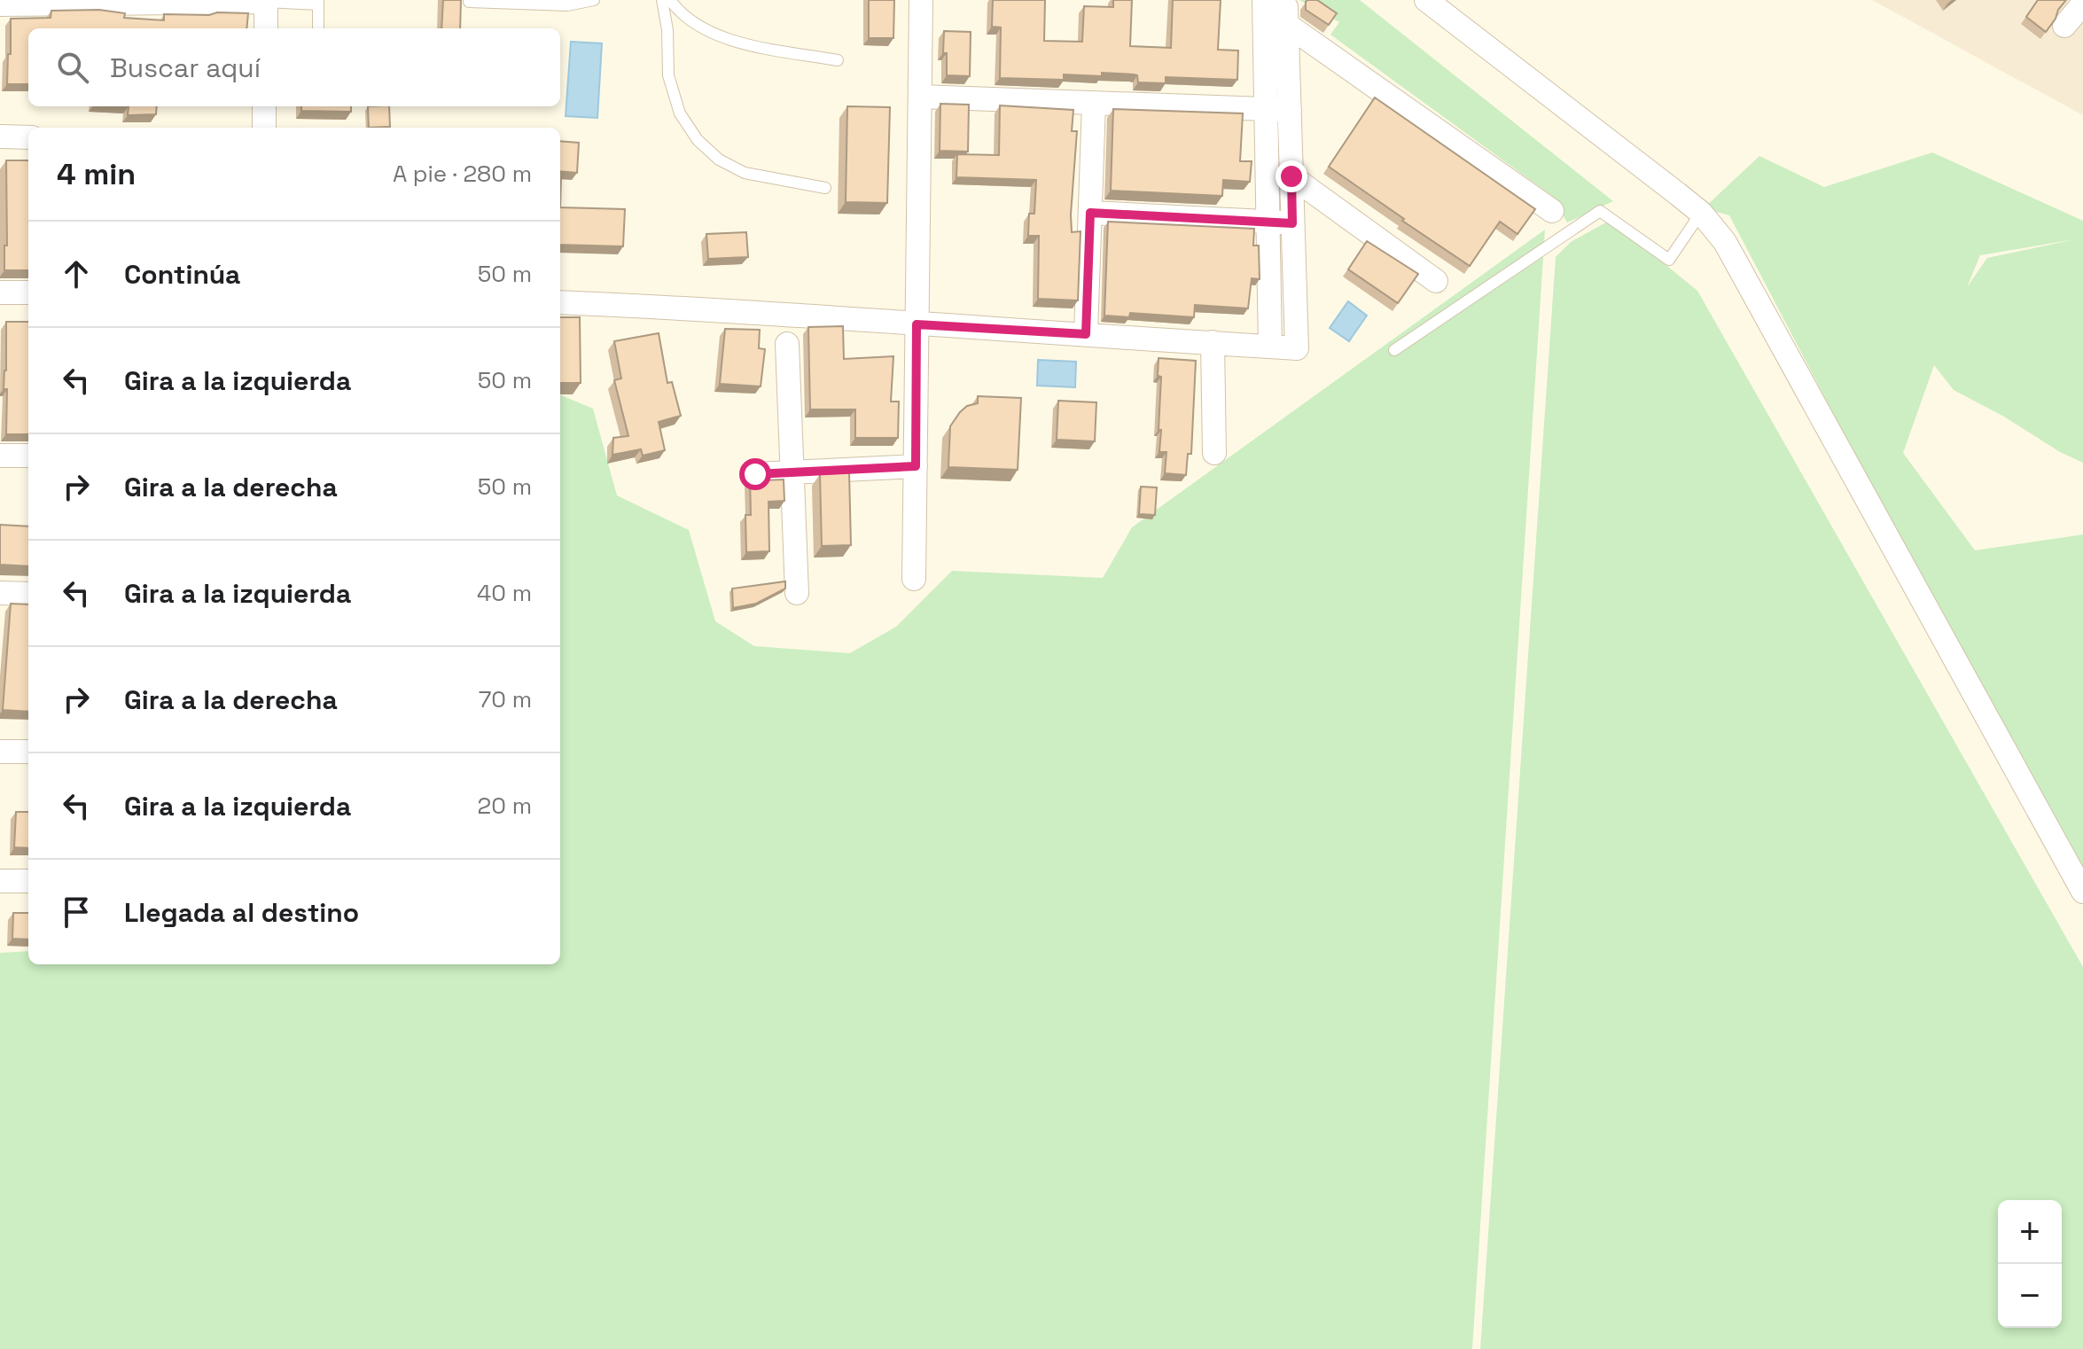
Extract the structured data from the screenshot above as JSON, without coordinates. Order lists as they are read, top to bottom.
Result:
{
  "page": {
    "search": "Buscar aquí",
    "heading": ["4 min", "A pie · 280 m"],
    "list": [
      ["Continúa", "50 m"],
      ["Gira a la izquierda", "50 m"],
      ["Gira a la derecha", "50 m"],
      ["Gira a la izquierda", "40 m"],
      ["Gira a la derecha", "70 m"],
      ["Gira a la izquierda", "20 m"],
      "Llegada al destino"
    ],
    "map_buttons": ["+", "−"]
  }
}
